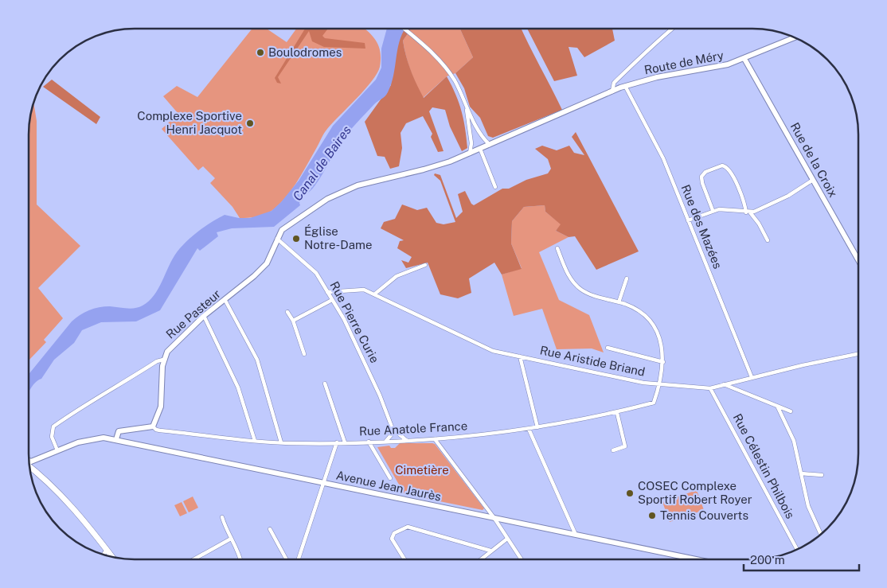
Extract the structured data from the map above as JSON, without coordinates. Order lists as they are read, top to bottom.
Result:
{
  "streets": {
    "main road": [
      "Route de Méry",
      "Rue de la Croix",
      "Rue Pasteur",
      "Avenue Jean Jaurès"
    ],
    "street": [
      "Rue des Mazées",
      "Rue Pierre Curie",
      "Rue Aristide Briand",
      "Rue Anatole France",
      "Rue Célestin Philbois"
    ]
  },
  "crossings": [
    ["Route de Méry", "Rue de la Croix"],
    ["Route de Méry", "Rue des Mazées"],
    ["Route de Méry", "Rue Pasteur"],
    ["Rue des Mazées", "Rue Aristide Briand"],
    ["Rue Pasteur", "Rue Pierre Curie"],
    ["Rue Pierre Curie", "Rue Aristide Briand"],
    ["Rue Pierre Curie", "Rue Anatole France"],
    ["Rue Aristide Briand", "Rue Anatole France"],
    ["Rue Aristide Briand", "Rue Célestin Philbois"]
  ],
  "water": ["Canal de Baires"],
  "parks": ["Cimetière"],
  "places": [
    "Boulodromes",
    "Complexe Sportive Henri Jacquot",
    "Église Notre-Dame",
    "COSEC Complexe Sportif Robert Royer",
    "Tennis Couverts"
  ],
  "scale_bar": "200 m"
}
